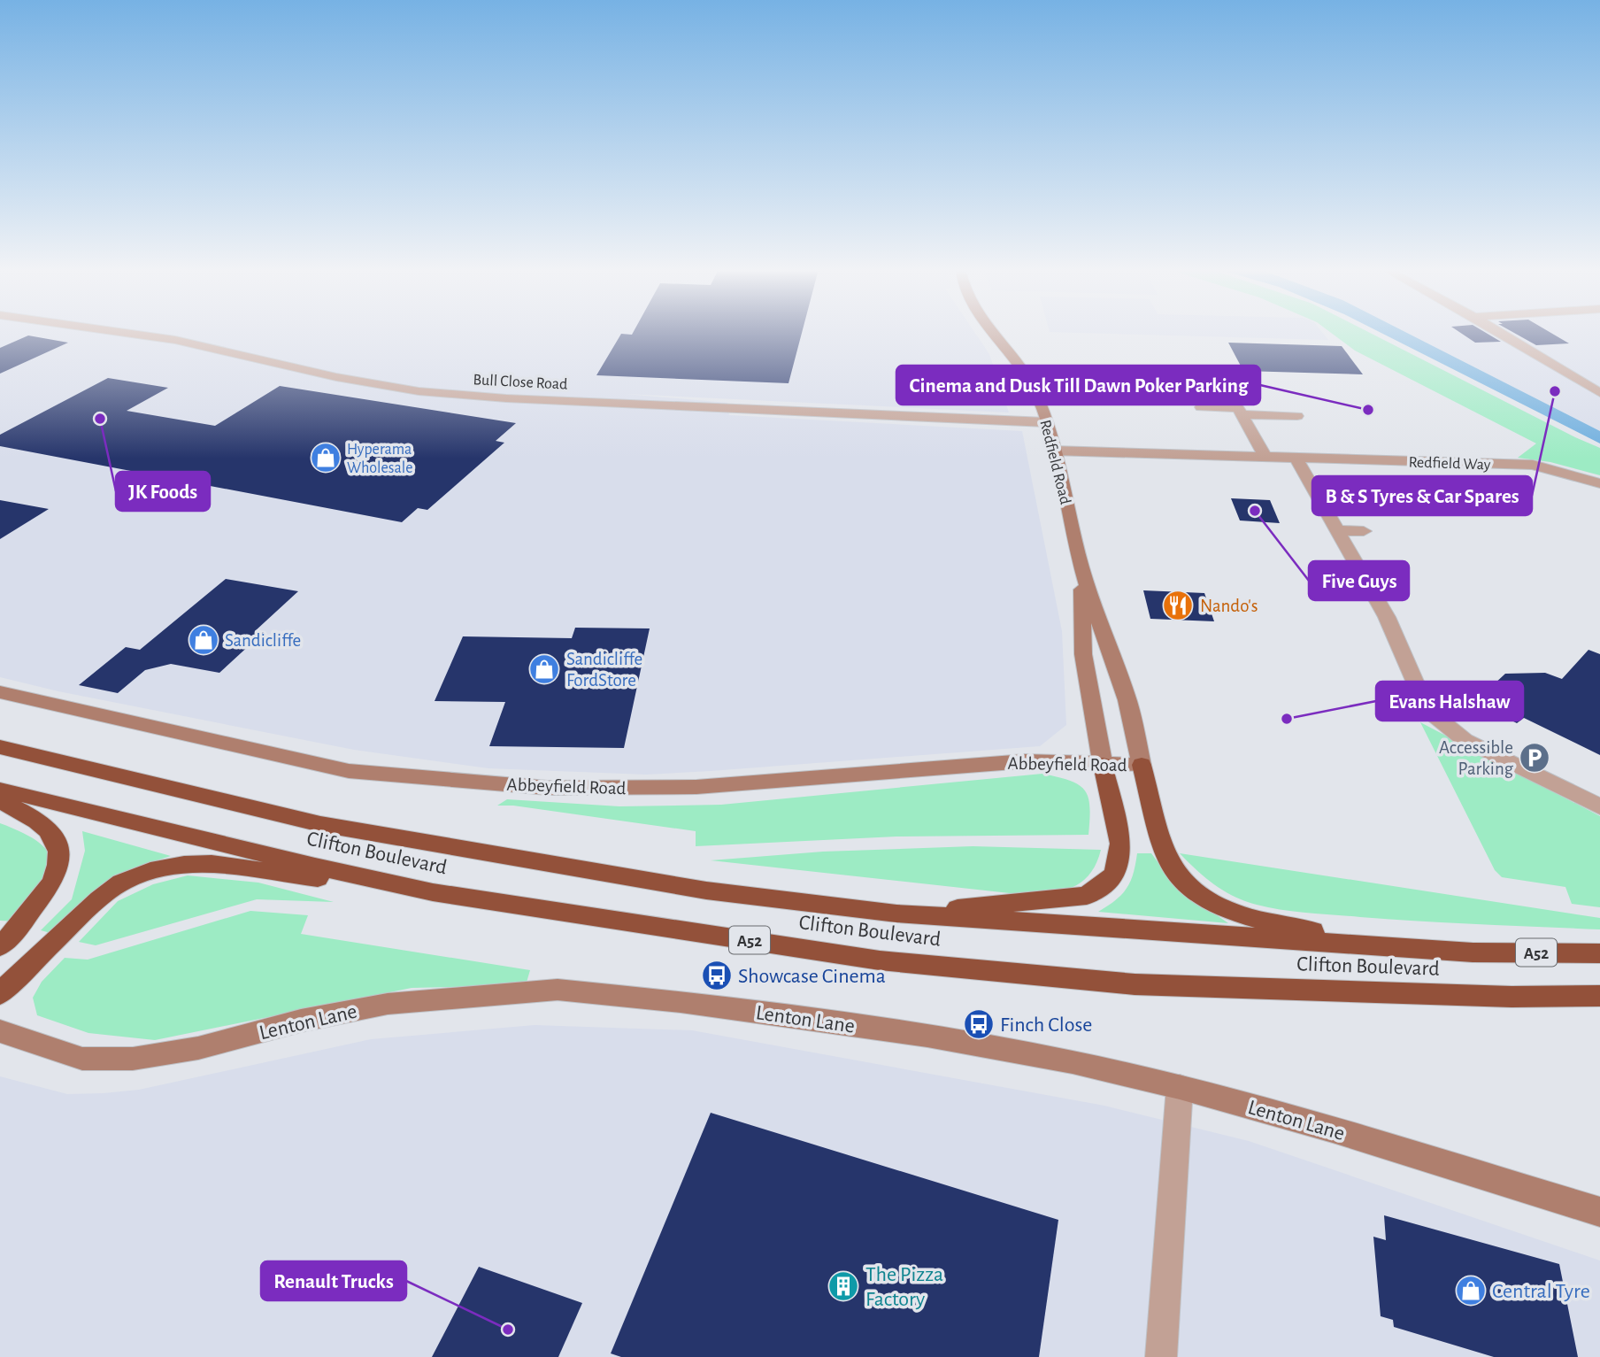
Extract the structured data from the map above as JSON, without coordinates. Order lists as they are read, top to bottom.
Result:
{
  "streets": {
    "highway": ["Clifton Boulevard", "A52"],
    "street": [
      "Bull Close Road",
      "Redfield Road",
      "Redfield Way",
      "Abbeyfield Road",
      "Lenton Lane"
    ]
  },
  "crossings": [
    ["Bull Close Road", "Redfield Road"],
    ["Redfield Road", "Redfield Way"],
    ["Redfield Road", "Abbeyfield Road"]
  ],
  "places": {
    "other": [
      "B & S Tyres & Car Spares",
      "Cinema and Dusk Till Dawn Poker Parking",
      "JK Foods",
      "Five Guys",
      "Evans Halshaw",
      "Renault Trucks"
    ],
    "shop": [
      "Hyperama Wholesale",
      "Sandicliffe",
      "Sandicliffe FordStore",
      "Central Tyre"
    ],
    "restaurant": ["Nando's"],
    "parking": ["Accessible Parking"],
    "bus stop": ["Showcase Cinema", "Finch Close"],
    "building": ["The Pizza Factory"]
  }
}
